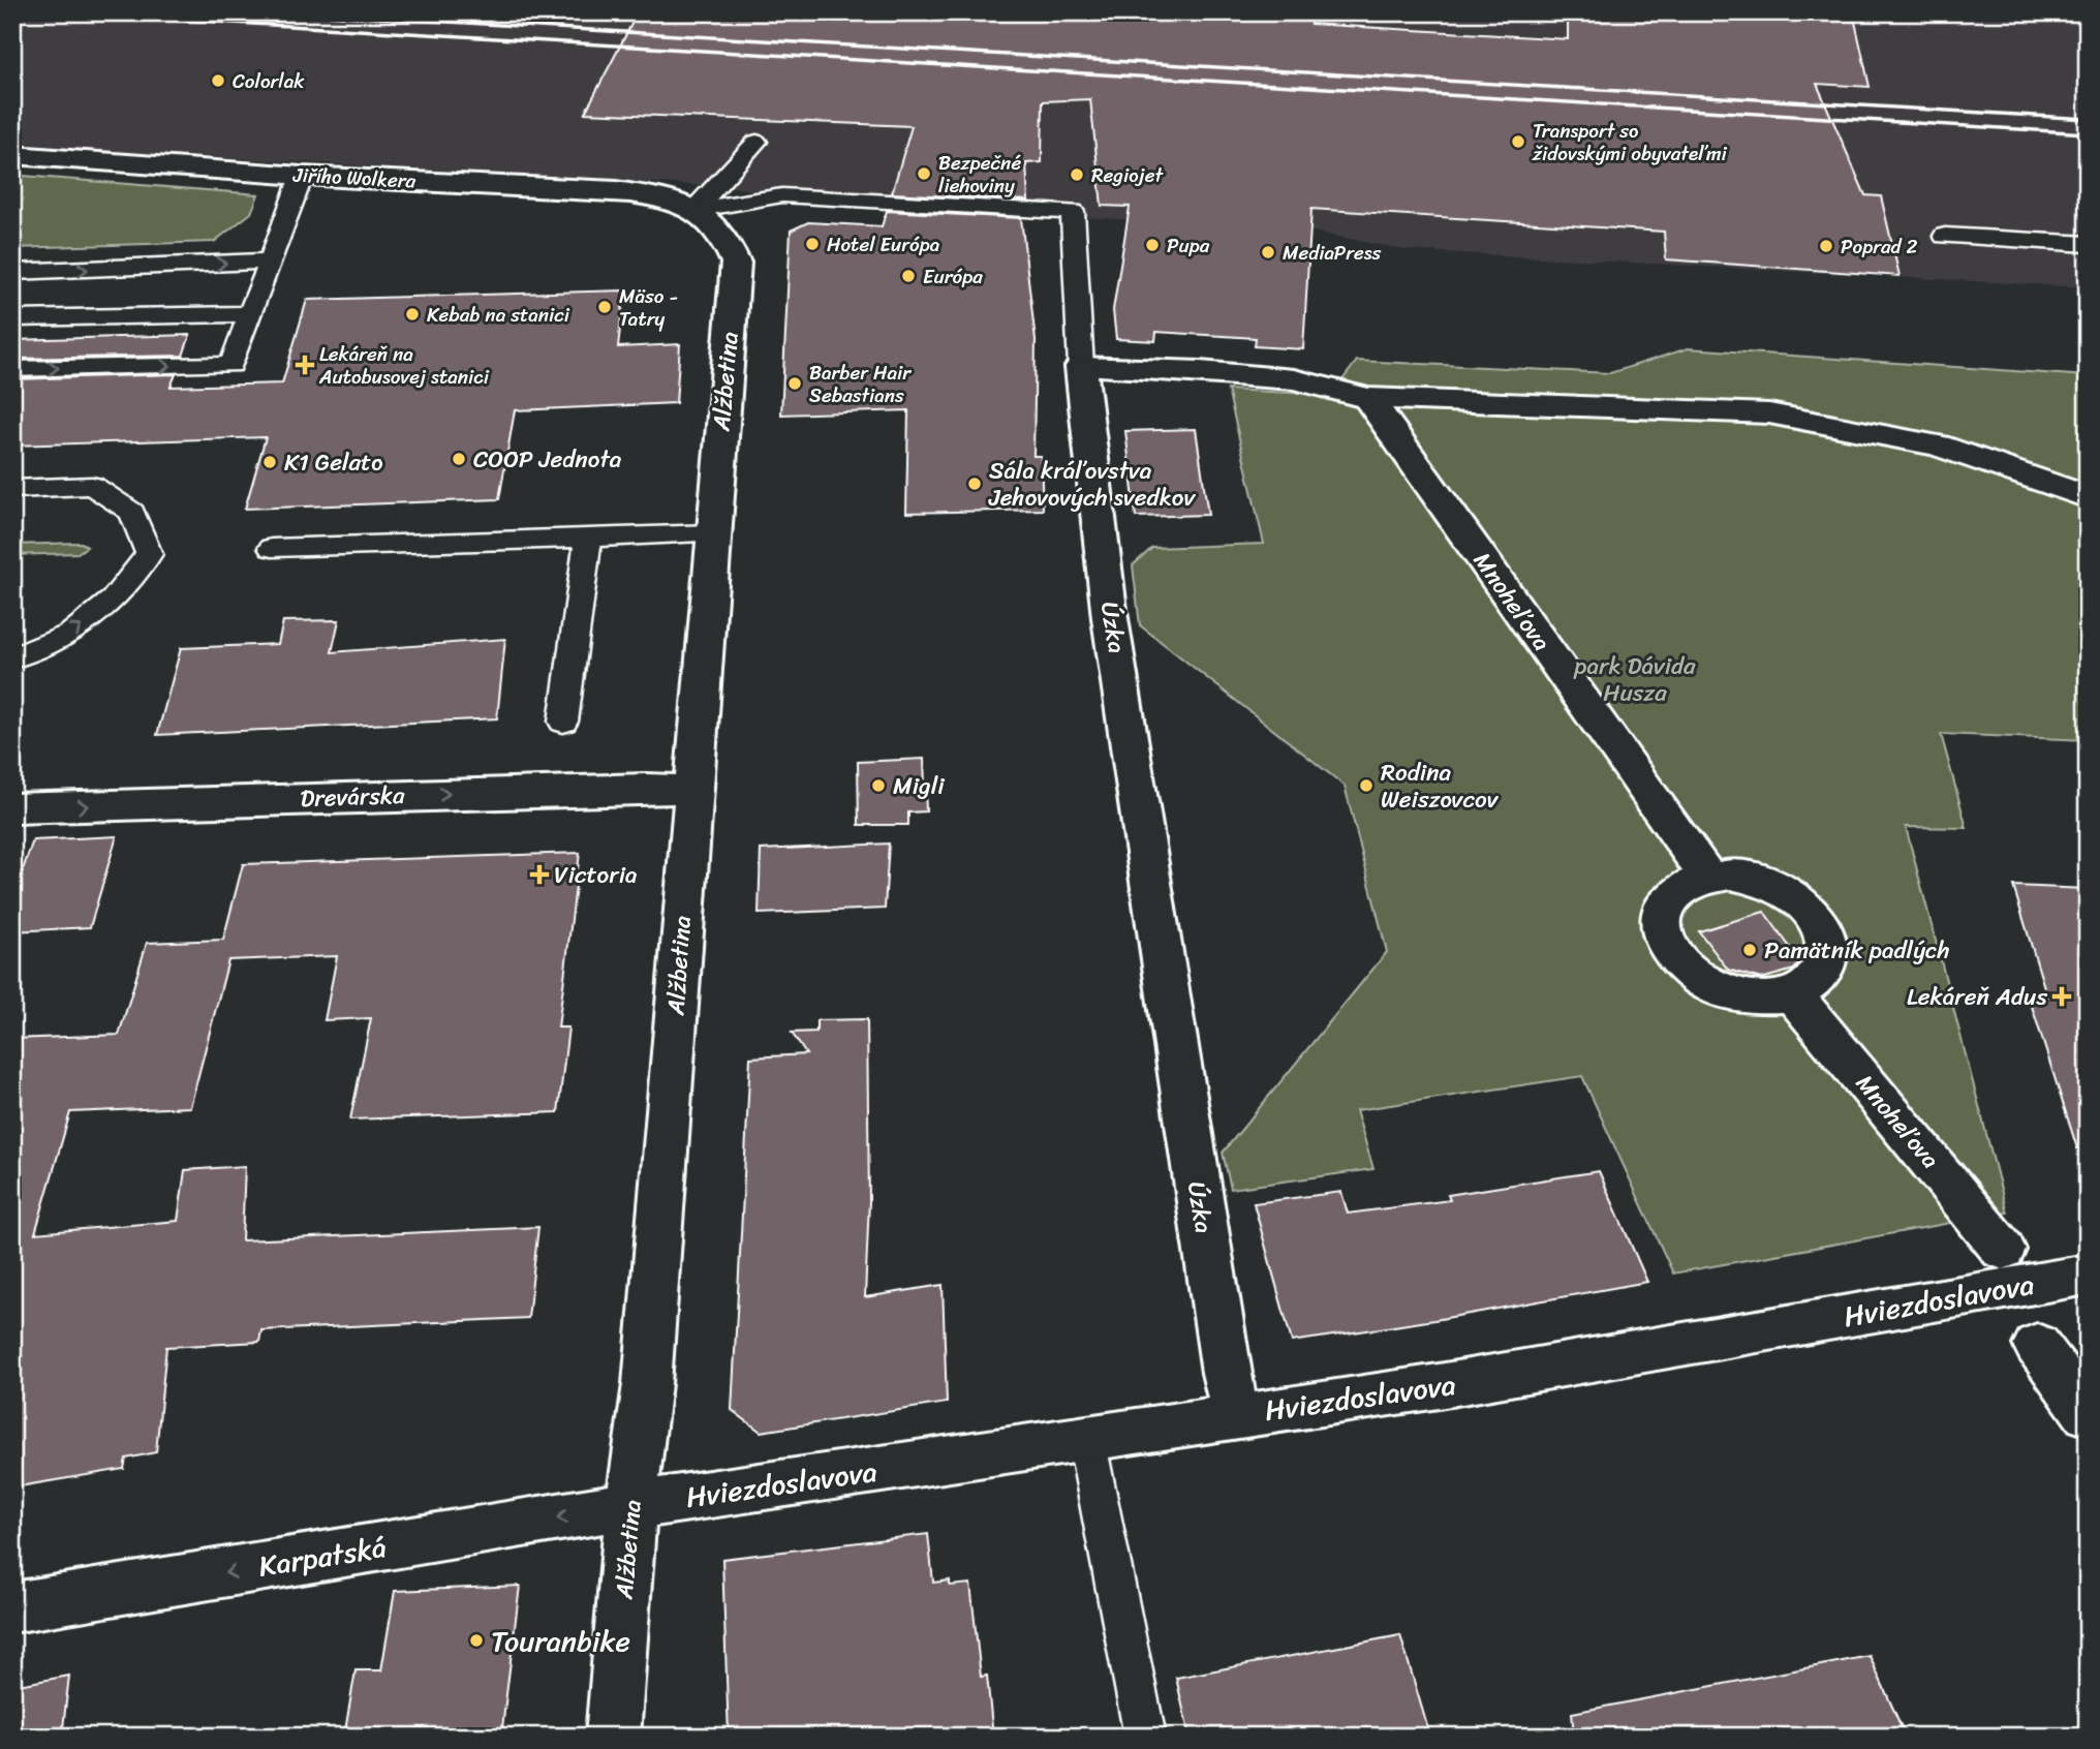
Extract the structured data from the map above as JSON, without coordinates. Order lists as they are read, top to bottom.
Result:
{
  "streets": {
    "street": [
      "Jiřího Wolkera",
      "Alžbetina",
      "Mnoheľova",
      "Úzka",
      "Drevárska",
      "Hviezdoslavova",
      "Karpatská"
    ]
  },
  "crossings": [
    ["Jiřího Wolkera", "Alžbetina"],
    ["Jiřího Wolkera", "Úzka"],
    ["Alžbetina", "Úzka"],
    ["Alžbetina", "Drevárska"],
    ["Alžbetina", "Hviezdoslavova"],
    ["Alžbetina", "Karpatská"],
    ["Úzka", "Hviezdoslavova"],
    ["Hviezdoslavova", "Karpatská"]
  ],
  "one_way": ["Drevárska", "Karpatská"],
  "parks": ["park Dávida Husza"],
  "places": {
    "other": [
      "Colorlak",
      "Transport so židovskými obyvateľmi",
      "Bezpečné liehoviny",
      "Regiojet",
      "Hotel Európa",
      "Pupa",
      "Poprad 2",
      "MediaPress",
      "Európa",
      "Mäso - Tatry",
      "Kebab na stanici",
      "Barber Hair Sebastians",
      "COOP Jednota",
      "K1 Gelato",
      "Sála kráľovstva Jehovových svedkov",
      "Migli",
      "Rodina Weiszovcov",
      "Pamätník padlých",
      "Touranbike"
    ],
    "health": ["Lekáreň na Autobusovej stanici", "Victoria", "Lekáreň Adus"]
  }
}
